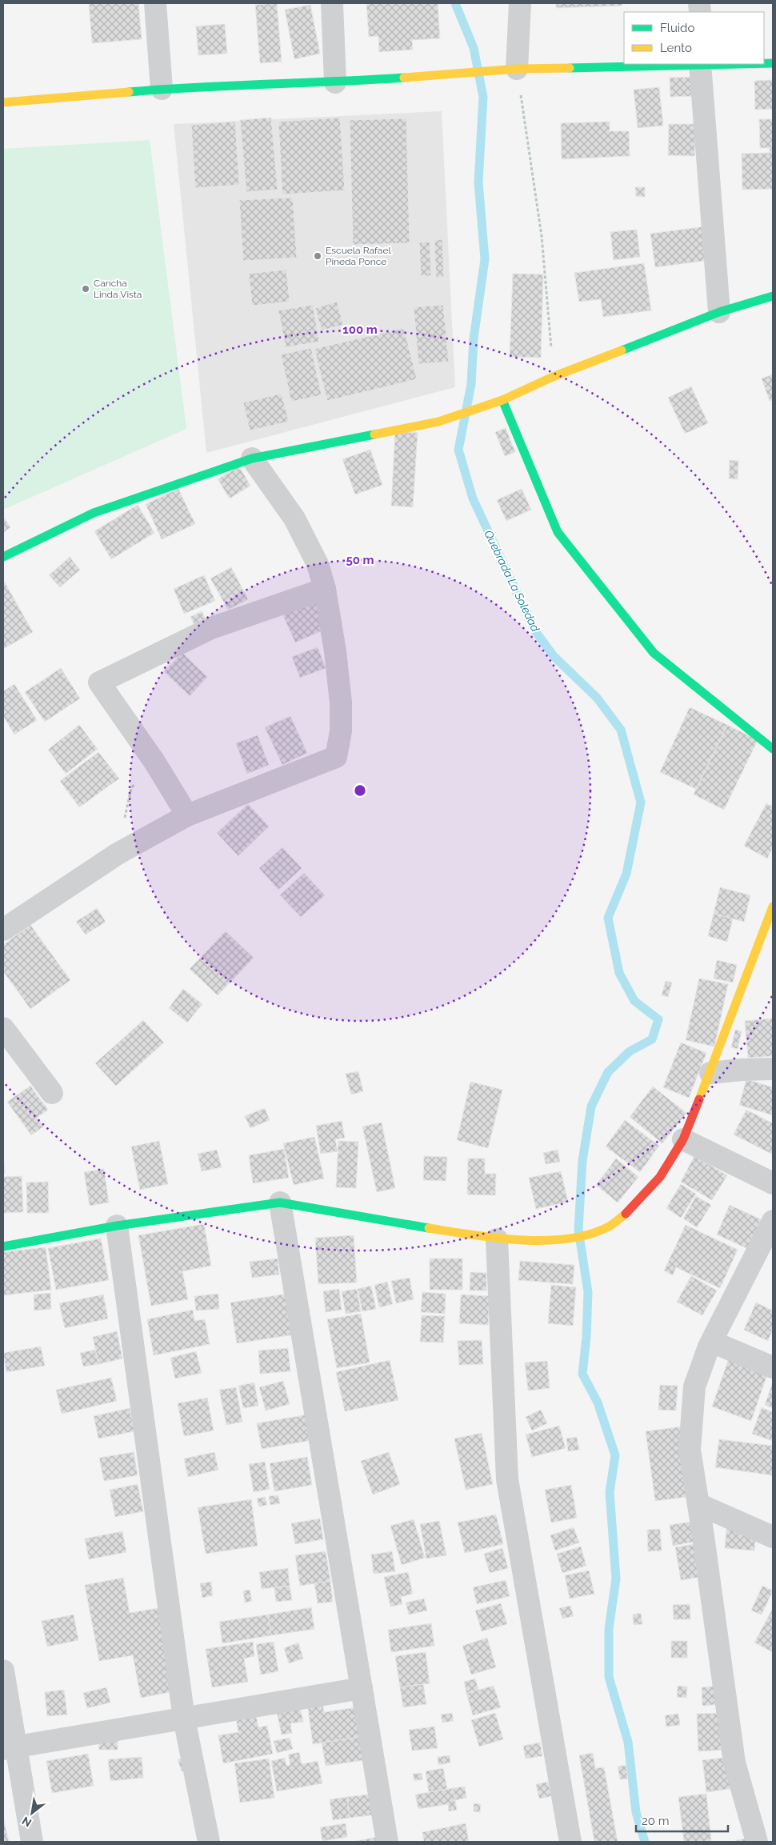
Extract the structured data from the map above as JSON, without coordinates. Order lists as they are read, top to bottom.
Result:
{
  "water": ["Quebrada La Soledad"],
  "places": ["Escuela Rafael Pineda Ponce", "Cancha Linda Vista"],
  "legend": ["Fluido", "Lento"],
  "scale_bar": "20 m",
  "north": "bottom left",
  "rings": ["100 m", "50 m"]
}
